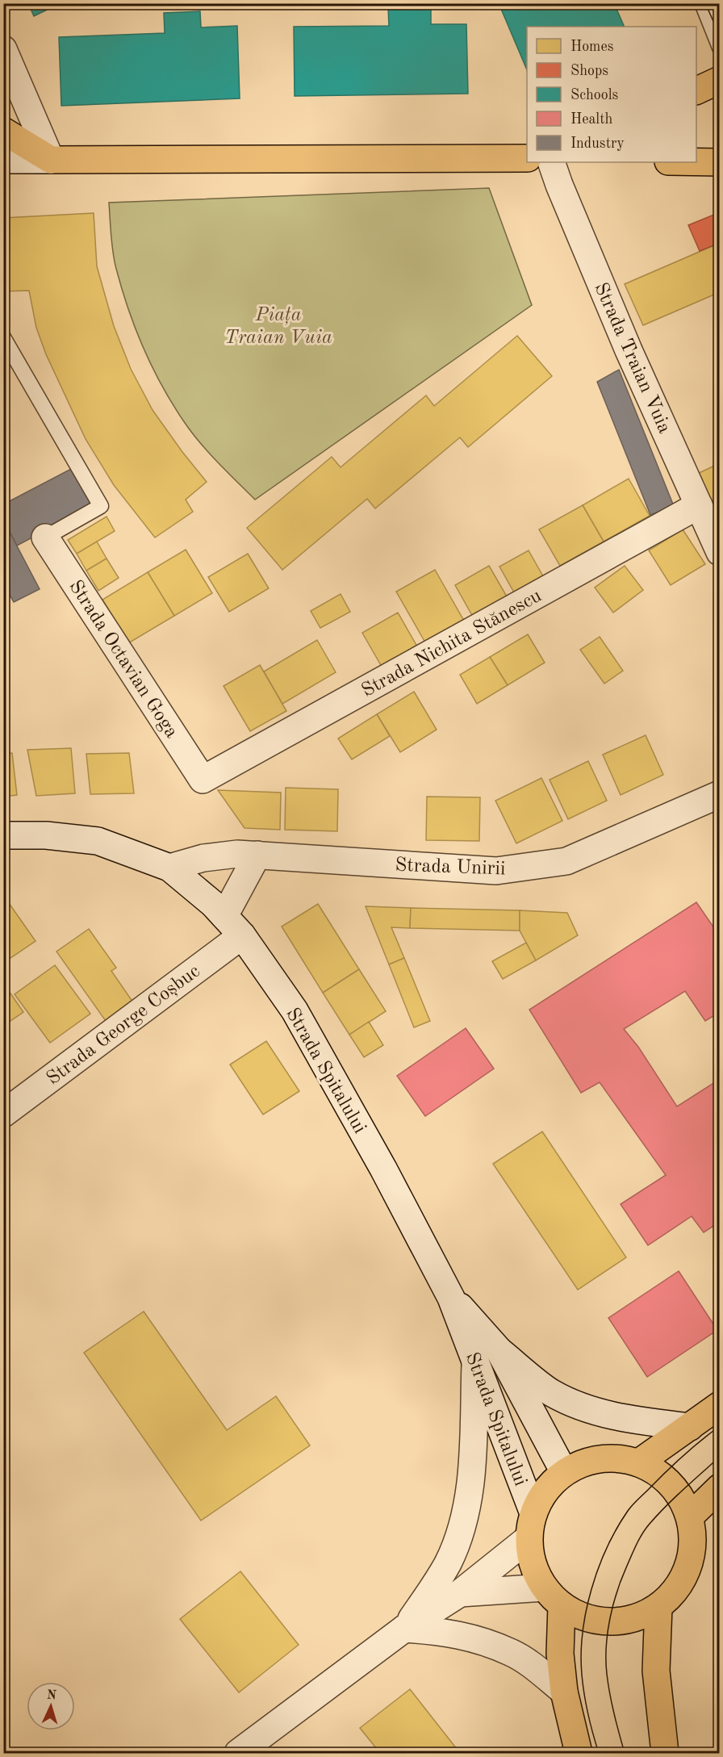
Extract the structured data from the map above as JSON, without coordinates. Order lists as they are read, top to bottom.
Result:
{
  "streets": {
    "street": [
      "Strada Traian Vuia",
      "Strada Nichita Stănescu",
      "Strada Octavian Goga",
      "Strada Unirii",
      "Strada George Coșbuc",
      "Strada Spitalului"
    ]
  },
  "crossings": [
    ["Strada Traian Vuia", "Strada Nichita Stănescu"],
    ["Strada Nichita Stănescu", "Strada Octavian Goga"],
    ["Strada Unirii", "Strada Spitalului"],
    ["Strada George Coșbuc", "Strada Spitalului"]
  ],
  "parks": ["Piața Traian Vuia"],
  "legend": [
    "Homes",
    "Shops",
    "Schools",
    "Health",
    "Industry"
  ],
  "north": "top"
}
